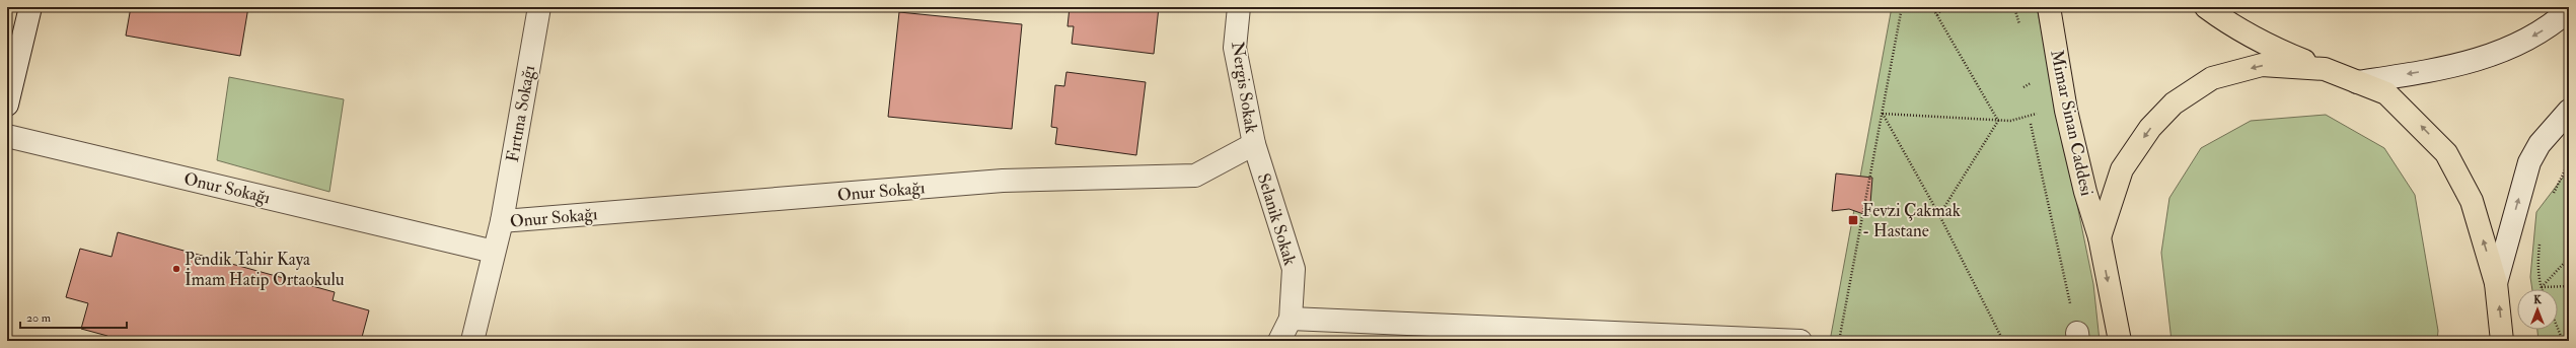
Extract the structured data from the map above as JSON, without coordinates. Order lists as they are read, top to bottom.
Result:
{
  "streets": {
    "main road": ["Mimar Sinan Caddesi"],
    "street": [
      "Nergis Sokak",
      "Fırtına Sokağı",
      "Onur Sokağı",
      "Selanik Sokak"
    ]
  },
  "crossings": [
    ["Nergis Sokak", "Onur Sokağı"],
    ["Nergis Sokak", "Selanik Sokak"],
    ["Fırtına Sokağı", "Onur Sokağı"],
    ["Onur Sokağı", "Selanik Sokak"]
  ],
  "places": {
    "transit": ["Fevzi Çakmak - Hastane"],
    "other": ["Pendik Tahir Kaya İmam Hatip Ortaokulu"]
  },
  "scale_bar": "20 m",
  "north": "top"
}
